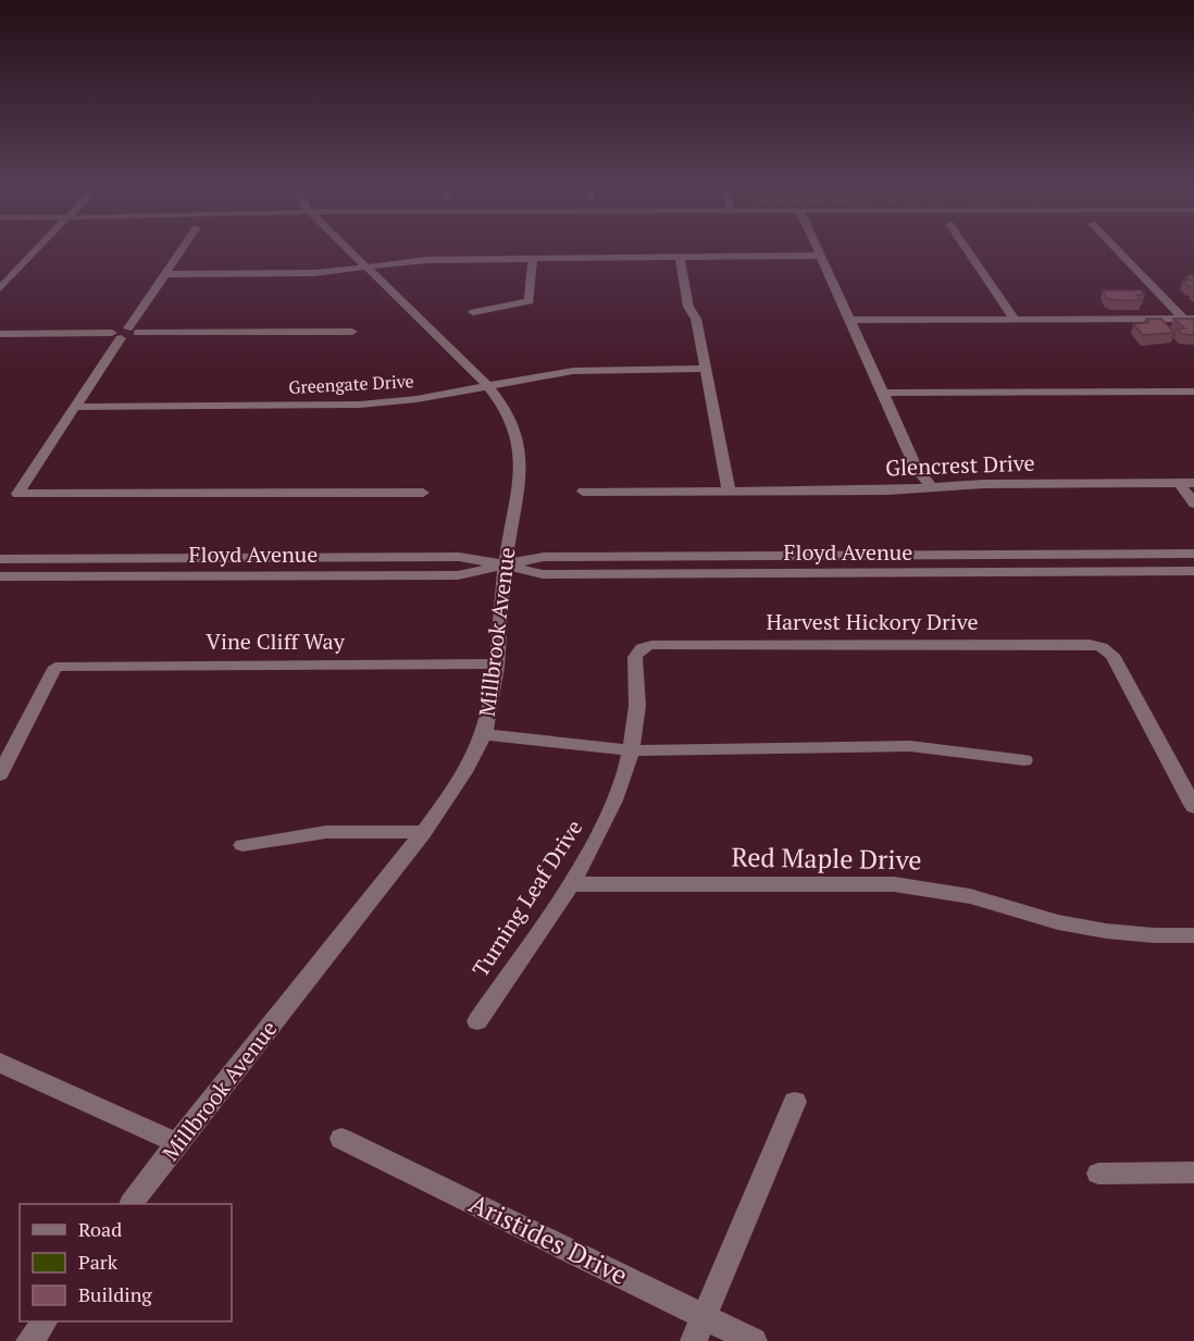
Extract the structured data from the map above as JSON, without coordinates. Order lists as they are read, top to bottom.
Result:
{
  "streets": {
    "street": [
      "Greengate Drive",
      "Glencrest Drive",
      "Floyd Avenue",
      "Harvest Hickory Drive",
      "Millbrook Avenue",
      "Vine Cliff Way",
      "Red Maple Drive",
      "Turning Leaf Drive",
      "Aristides Drive"
    ]
  },
  "crossings": [
    ["Greengate Drive", "Millbrook Avenue"],
    ["Floyd Avenue", "Millbrook Avenue"],
    ["Harvest Hickory Drive", "Turning Leaf Drive"],
    ["Millbrook Avenue", "Vine Cliff Way"],
    ["Red Maple Drive", "Turning Leaf Drive"]
  ],
  "legend": ["Road", "Park", "Building"]
}
